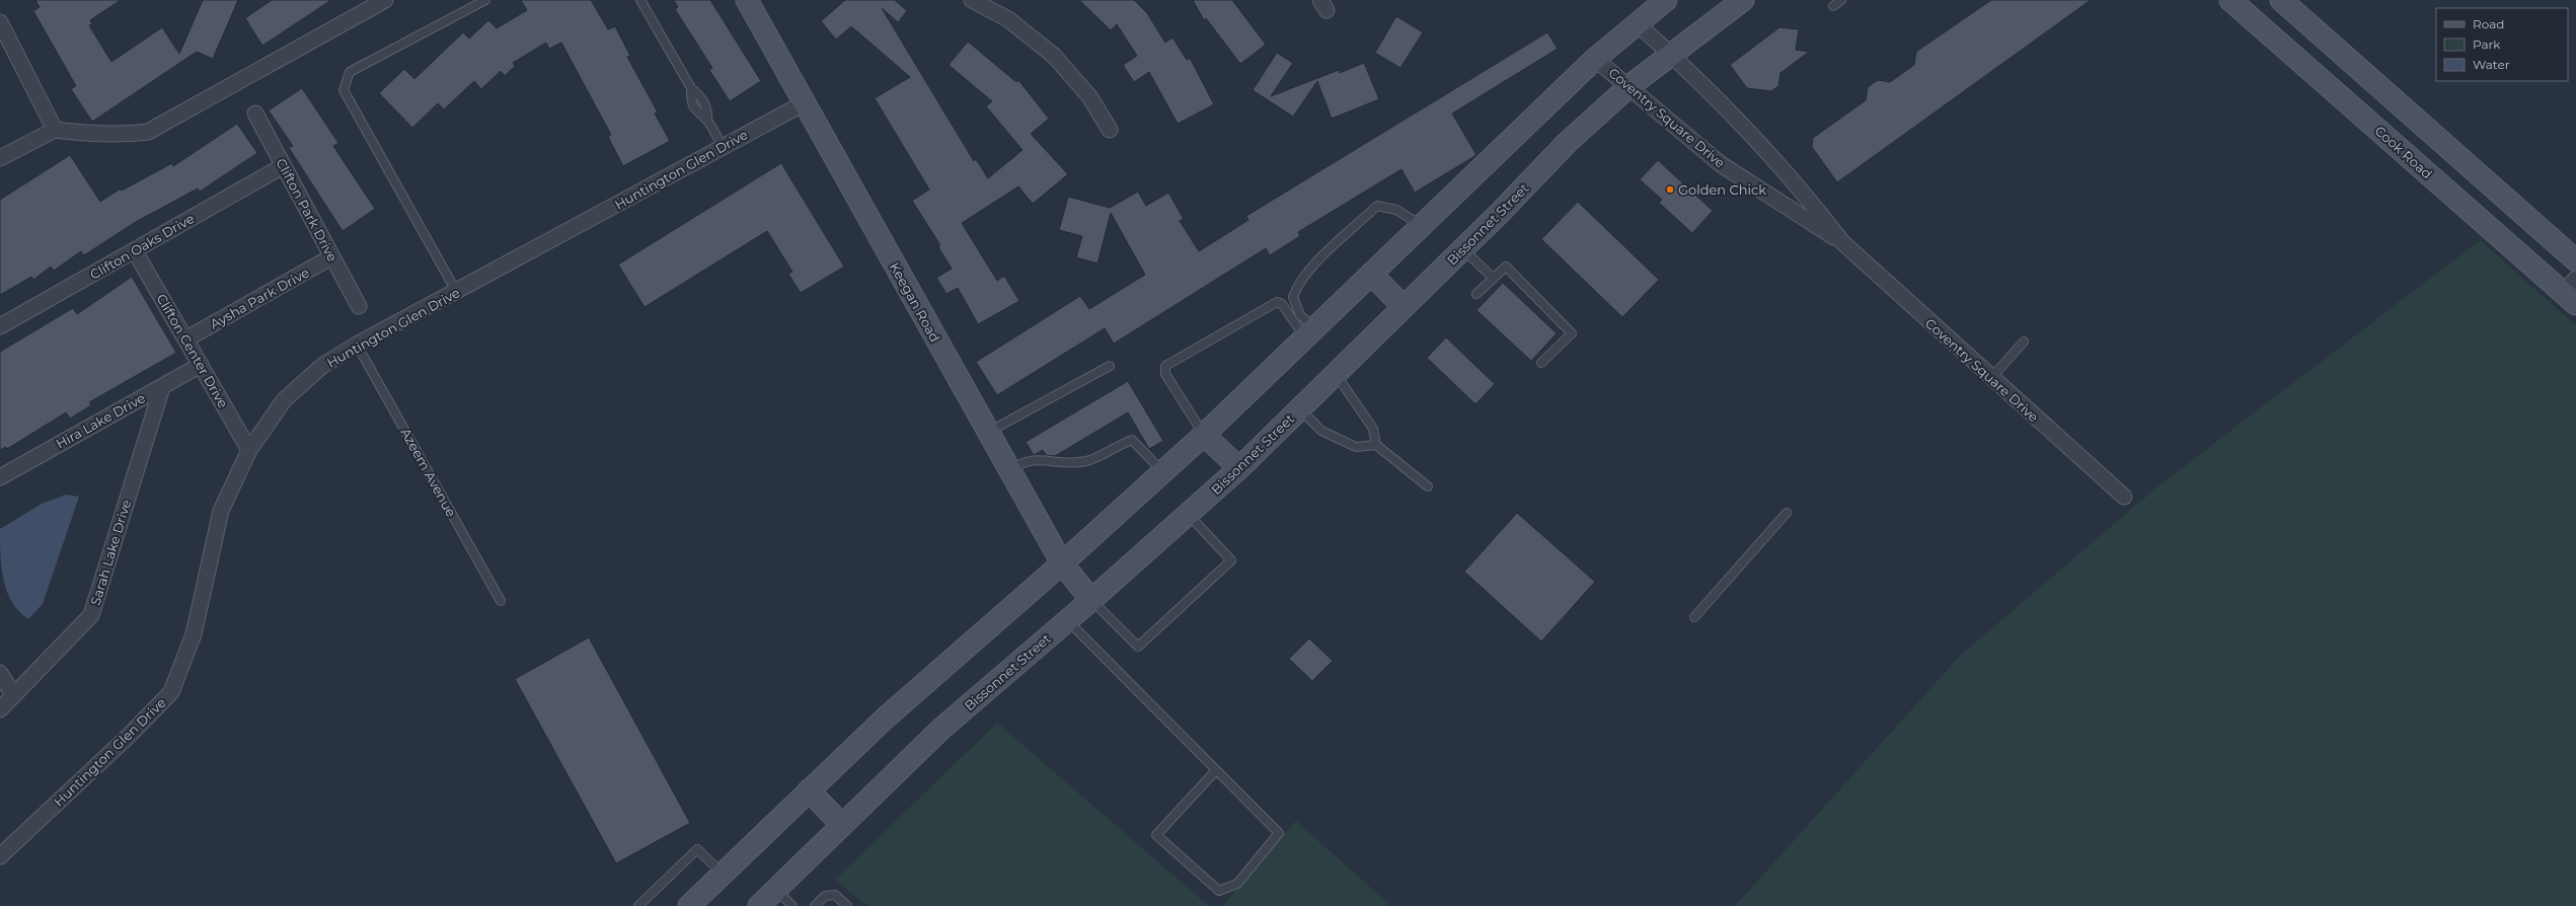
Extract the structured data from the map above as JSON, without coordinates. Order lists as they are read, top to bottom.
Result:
{
  "streets": {
    "main road": ["Cook Road", "Bissonnet Street", "Keegan Road"],
    "street": [
      "Coventry Square Drive",
      "Huntington Glen Drive",
      "Clifton Park Drive",
      "Clifton Oaks Drive",
      "Aysha Park Drive",
      "Clifton Center Drive",
      "Hira Lake Drive",
      "Sarah Lake Drive"
    ],
    "lane": ["Azeem Avenue"]
  },
  "crossings": [
    ["Coventry Square Drive", "Bissonnet Street"],
    ["Huntington Glen Drive", "Keegan Road"],
    ["Huntington Glen Drive", "Clifton Center Drive"],
    ["Huntington Glen Drive", "Azeem Avenue"],
    ["Clifton Park Drive", "Clifton Oaks Drive"],
    ["Clifton Park Drive", "Aysha Park Drive"],
    ["Bissonnet Street", "Keegan Road"],
    ["Clifton Oaks Drive", "Clifton Center Drive"],
    ["Aysha Park Drive", "Clifton Center Drive"],
    ["Clifton Center Drive", "Hira Lake Drive"],
    ["Hira Lake Drive", "Sarah Lake Drive"]
  ],
  "places": ["Golden Chick"],
  "legend": ["Road", "Park", "Water"]
}
